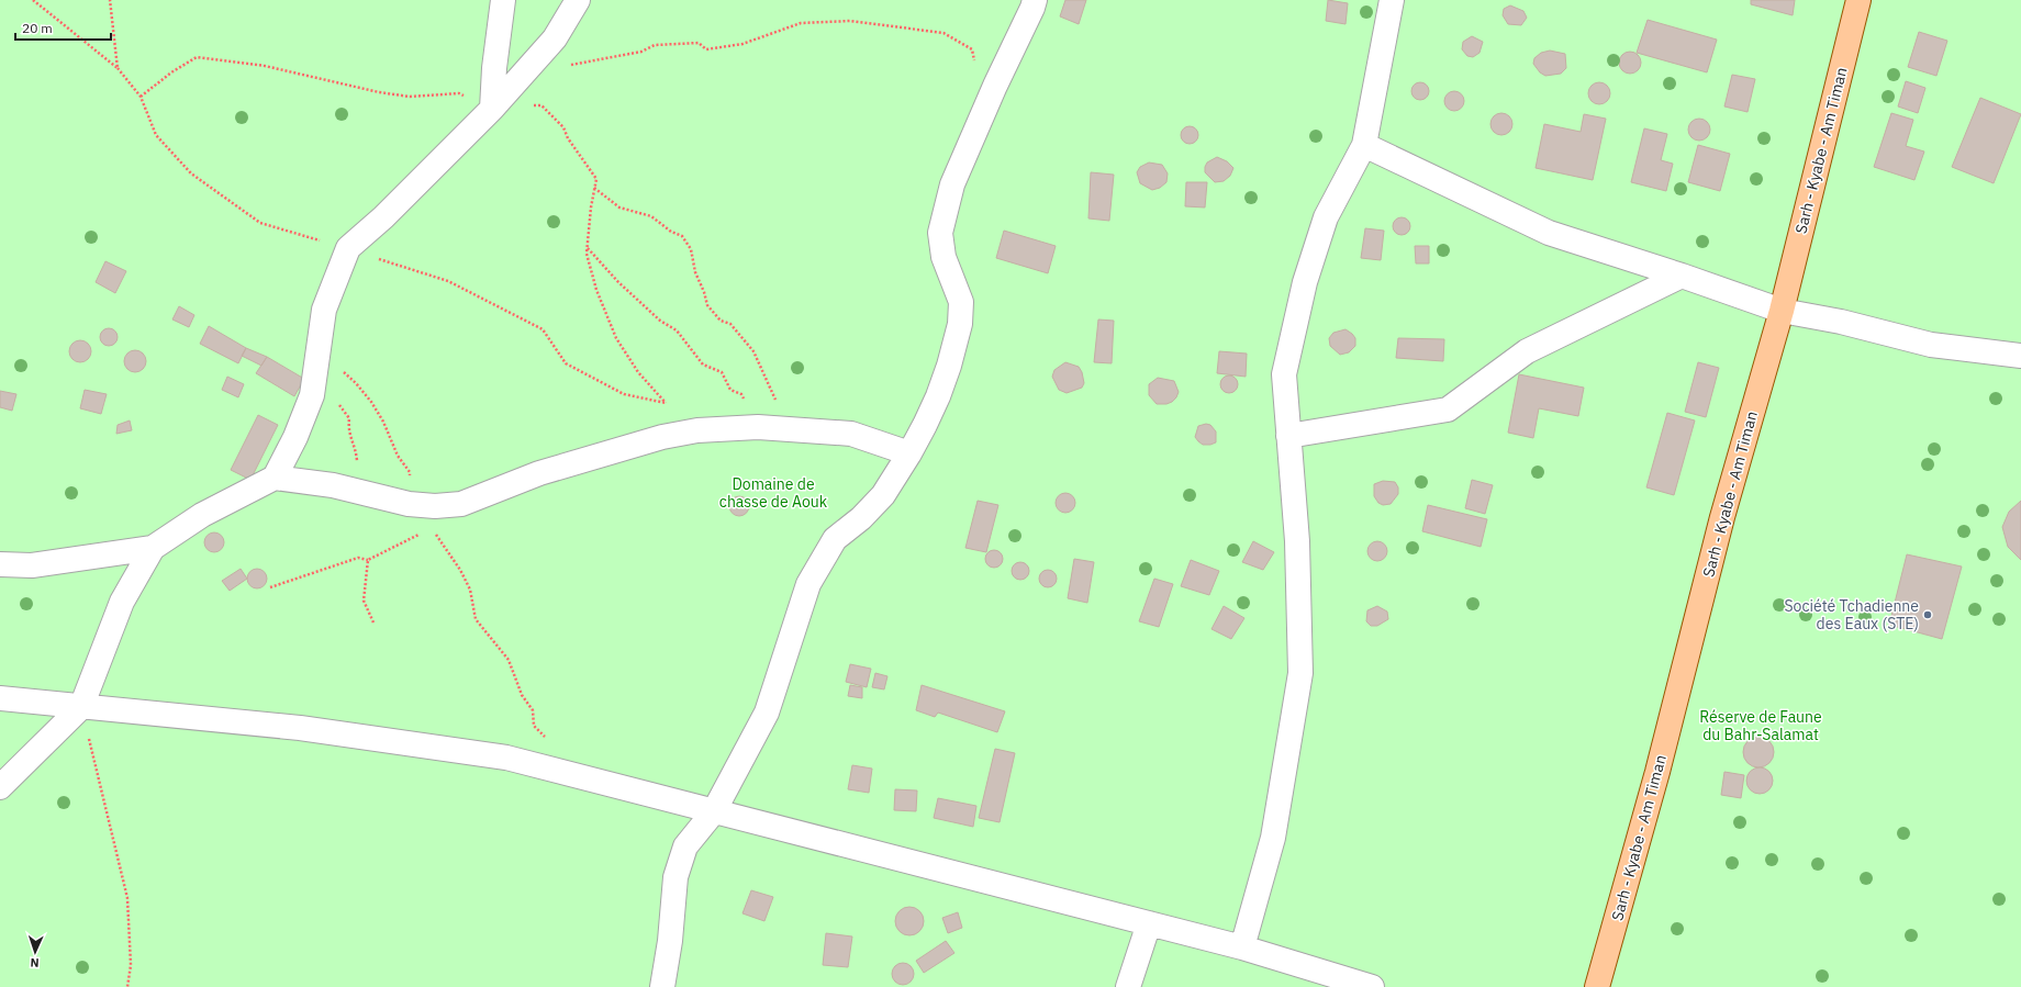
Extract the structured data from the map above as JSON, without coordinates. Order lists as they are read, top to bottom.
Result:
{
  "streets": {
    "main road": ["Sarh - Kyabe - Am Timan"]
  },
  "parks": ["Domaine de chasse de Aouk", "Réserve de Faune du Bahr-Salamat"],
  "places": ["Société Tchadienne des Eaux (STE)"],
  "scale_bar": "20 m",
  "north": "bottom"
}
